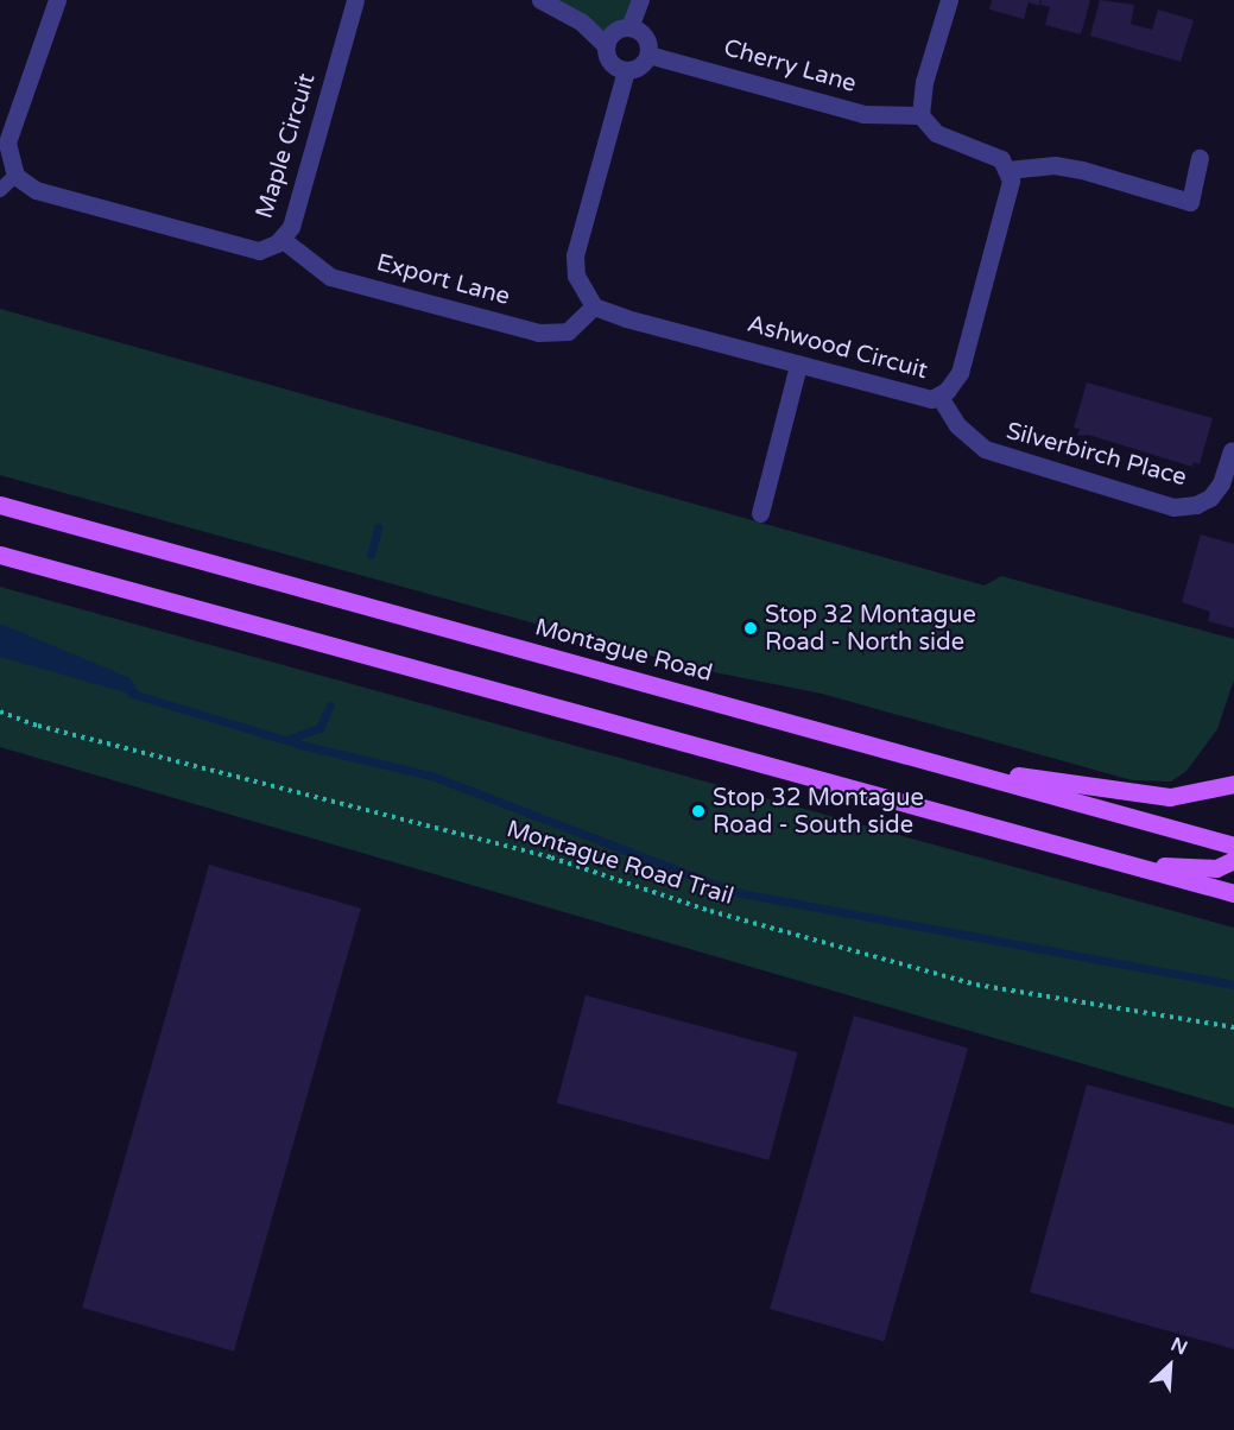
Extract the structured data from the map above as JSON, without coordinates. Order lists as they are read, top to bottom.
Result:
{
  "streets": {
    "main road": ["Montague Road"],
    "street": [
      "Cherry Lane",
      "Maple Circuit",
      "Export Lane",
      "Ashwood Circuit",
      "Silverbirch Place"
    ],
    "path": ["Montague Road Trail"]
  },
  "crossings": [
    ["Maple Circuit", "Export Lane"],
    ["Export Lane", "Ashwood Circuit"],
    ["Ashwood Circuit", "Silverbirch Place"]
  ],
  "places": ["Stop 32 Montague Road - North side", "Stop 32 Montague Road - South side"],
  "north": "top right"
}
